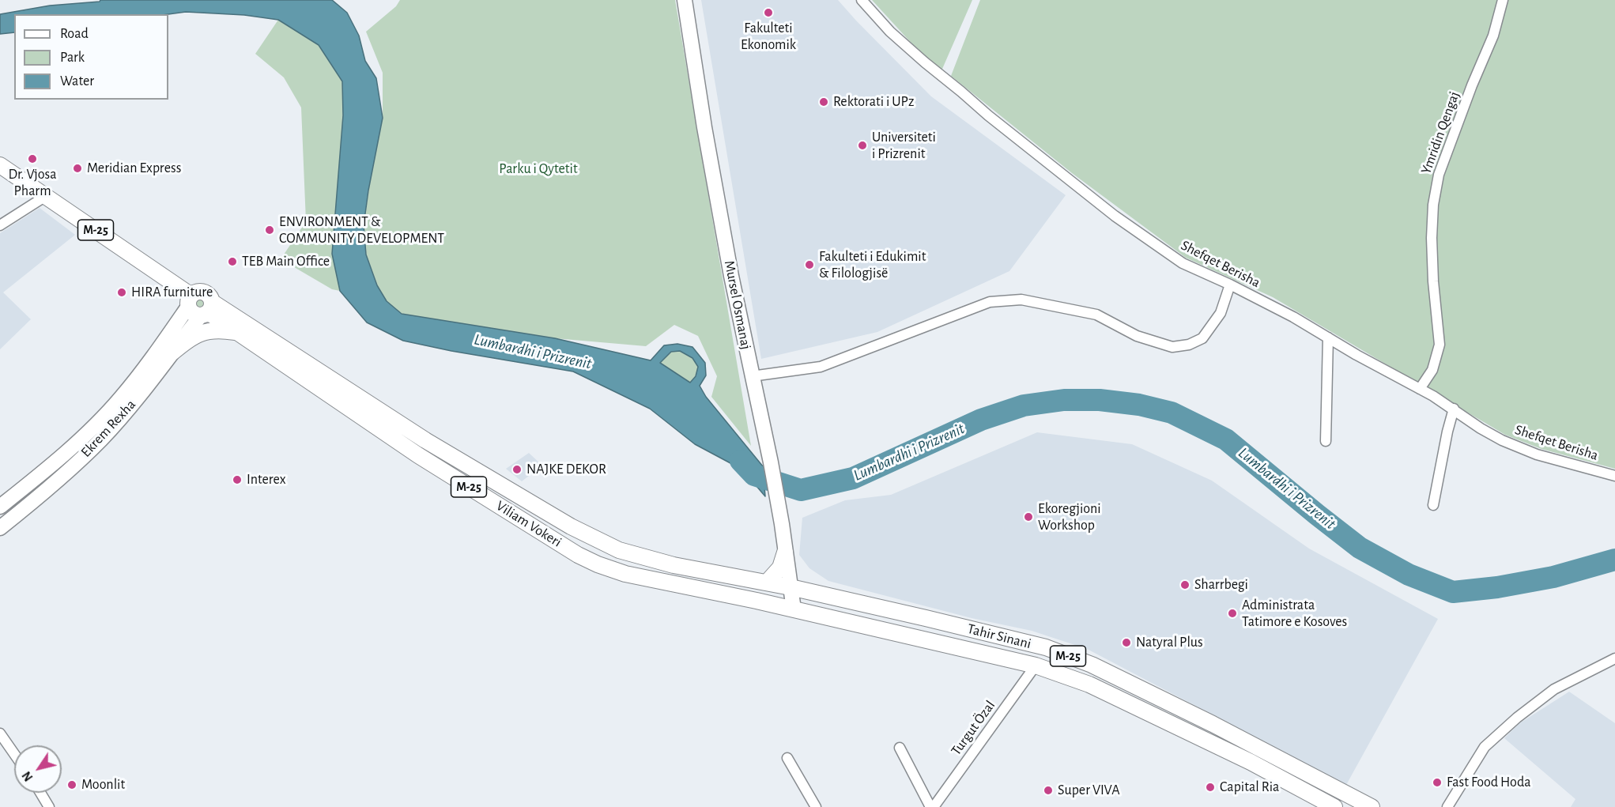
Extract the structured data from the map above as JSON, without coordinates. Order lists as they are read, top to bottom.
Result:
{
  "streets": {
    "main road": ["M-25", "Viliam Vokeri", "Tahir Sinani"],
    "street": [
      "Ymridin Qengaj",
      "Shefqet Berisha",
      "Mursel Osmanaj",
      "Ekrem Rexha",
      "Turgut Özal"
    ]
  },
  "crossings": [
    ["Ymridin Qengaj", "Shefqet Berisha"],
    ["Mursel Osmanaj", "Tahir Sinani"],
    ["Ekrem Rexha", "Viliam Vokeri"],
    ["Viliam Vokeri", "Tahir Sinani"],
    ["Tahir Sinani", "Turgut Özal"]
  ],
  "water": ["Lumbardhi i Prizrenit"],
  "parks": ["Parku i Qytetit"],
  "places": [
    "Fakulteti Ekonomik",
    "Rektorati i UPz",
    "Universiteti i Prizrenit",
    "Dr. Vjosa Pharm",
    "Meridian Express",
    "ENVIRONMENT & COMMUNITY DEVELOPMENT",
    "TEB Main Office",
    "Fakulteti i Edukimit & Filologjisë",
    "HIRA furniture",
    "NAJKE DEKOR",
    "Interex",
    "Ekoregjioni Workshop",
    "Sharrbegi",
    "Administrata Tatimore e Kosoves",
    "Natyral Plus",
    "Fast Food Hoda",
    "Moonlit",
    "Capital Ria",
    "Super VIVA"
  ],
  "legend": ["Road", "Park", "Water"],
  "north": "bottom left"
}
